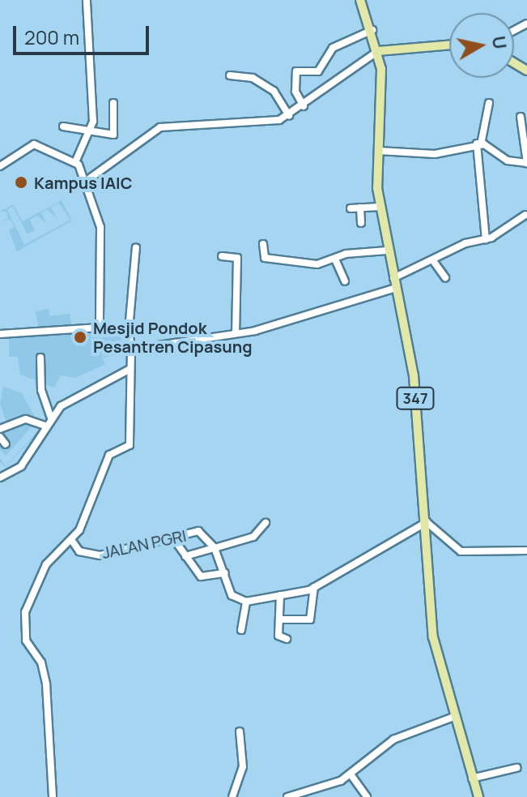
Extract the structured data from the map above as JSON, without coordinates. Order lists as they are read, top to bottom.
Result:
{
  "streets": {
    "main road": ["347"],
    "street": ["JALAN PGRI"]
  },
  "places": ["Kampus IAIC", "Mesjid Pondok Pesantren Cipasung"],
  "scale_bar": "200 m",
  "north": "right"
}
